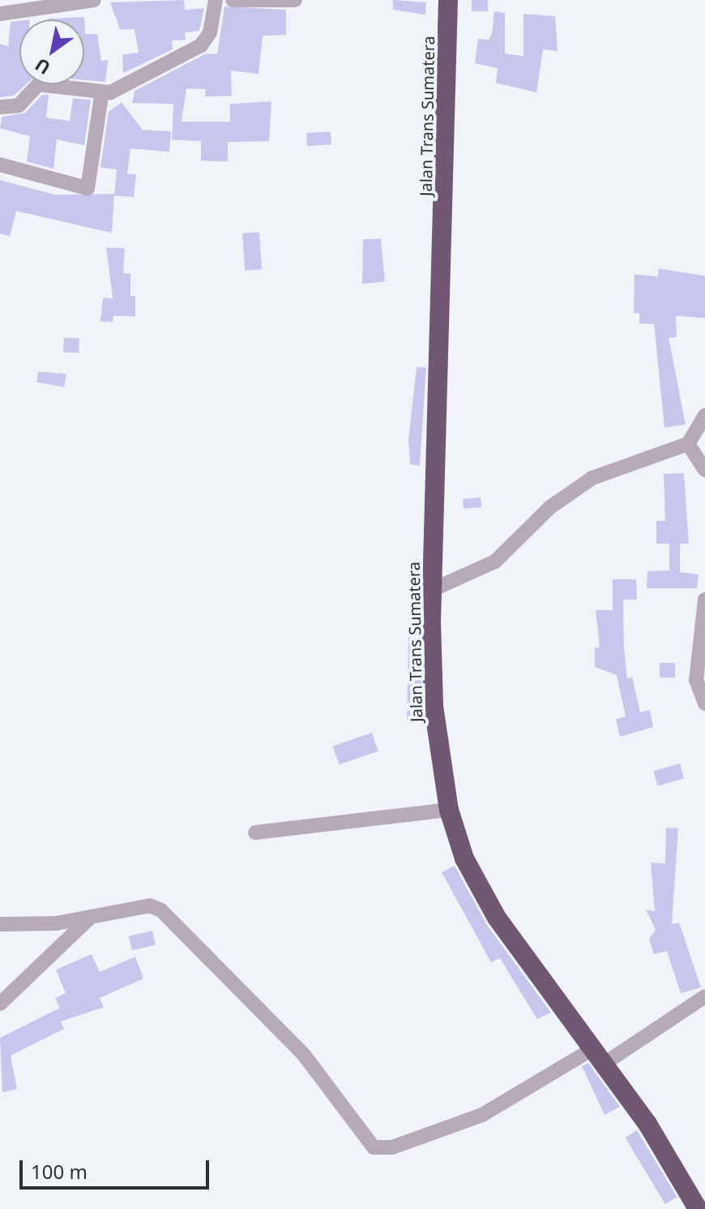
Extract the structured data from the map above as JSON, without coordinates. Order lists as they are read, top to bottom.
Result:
{
  "streets": {
    "highway": ["Jalan Trans Sumatera"]
  },
  "scale_bar": "100 m",
  "north": "bottom left"
}
